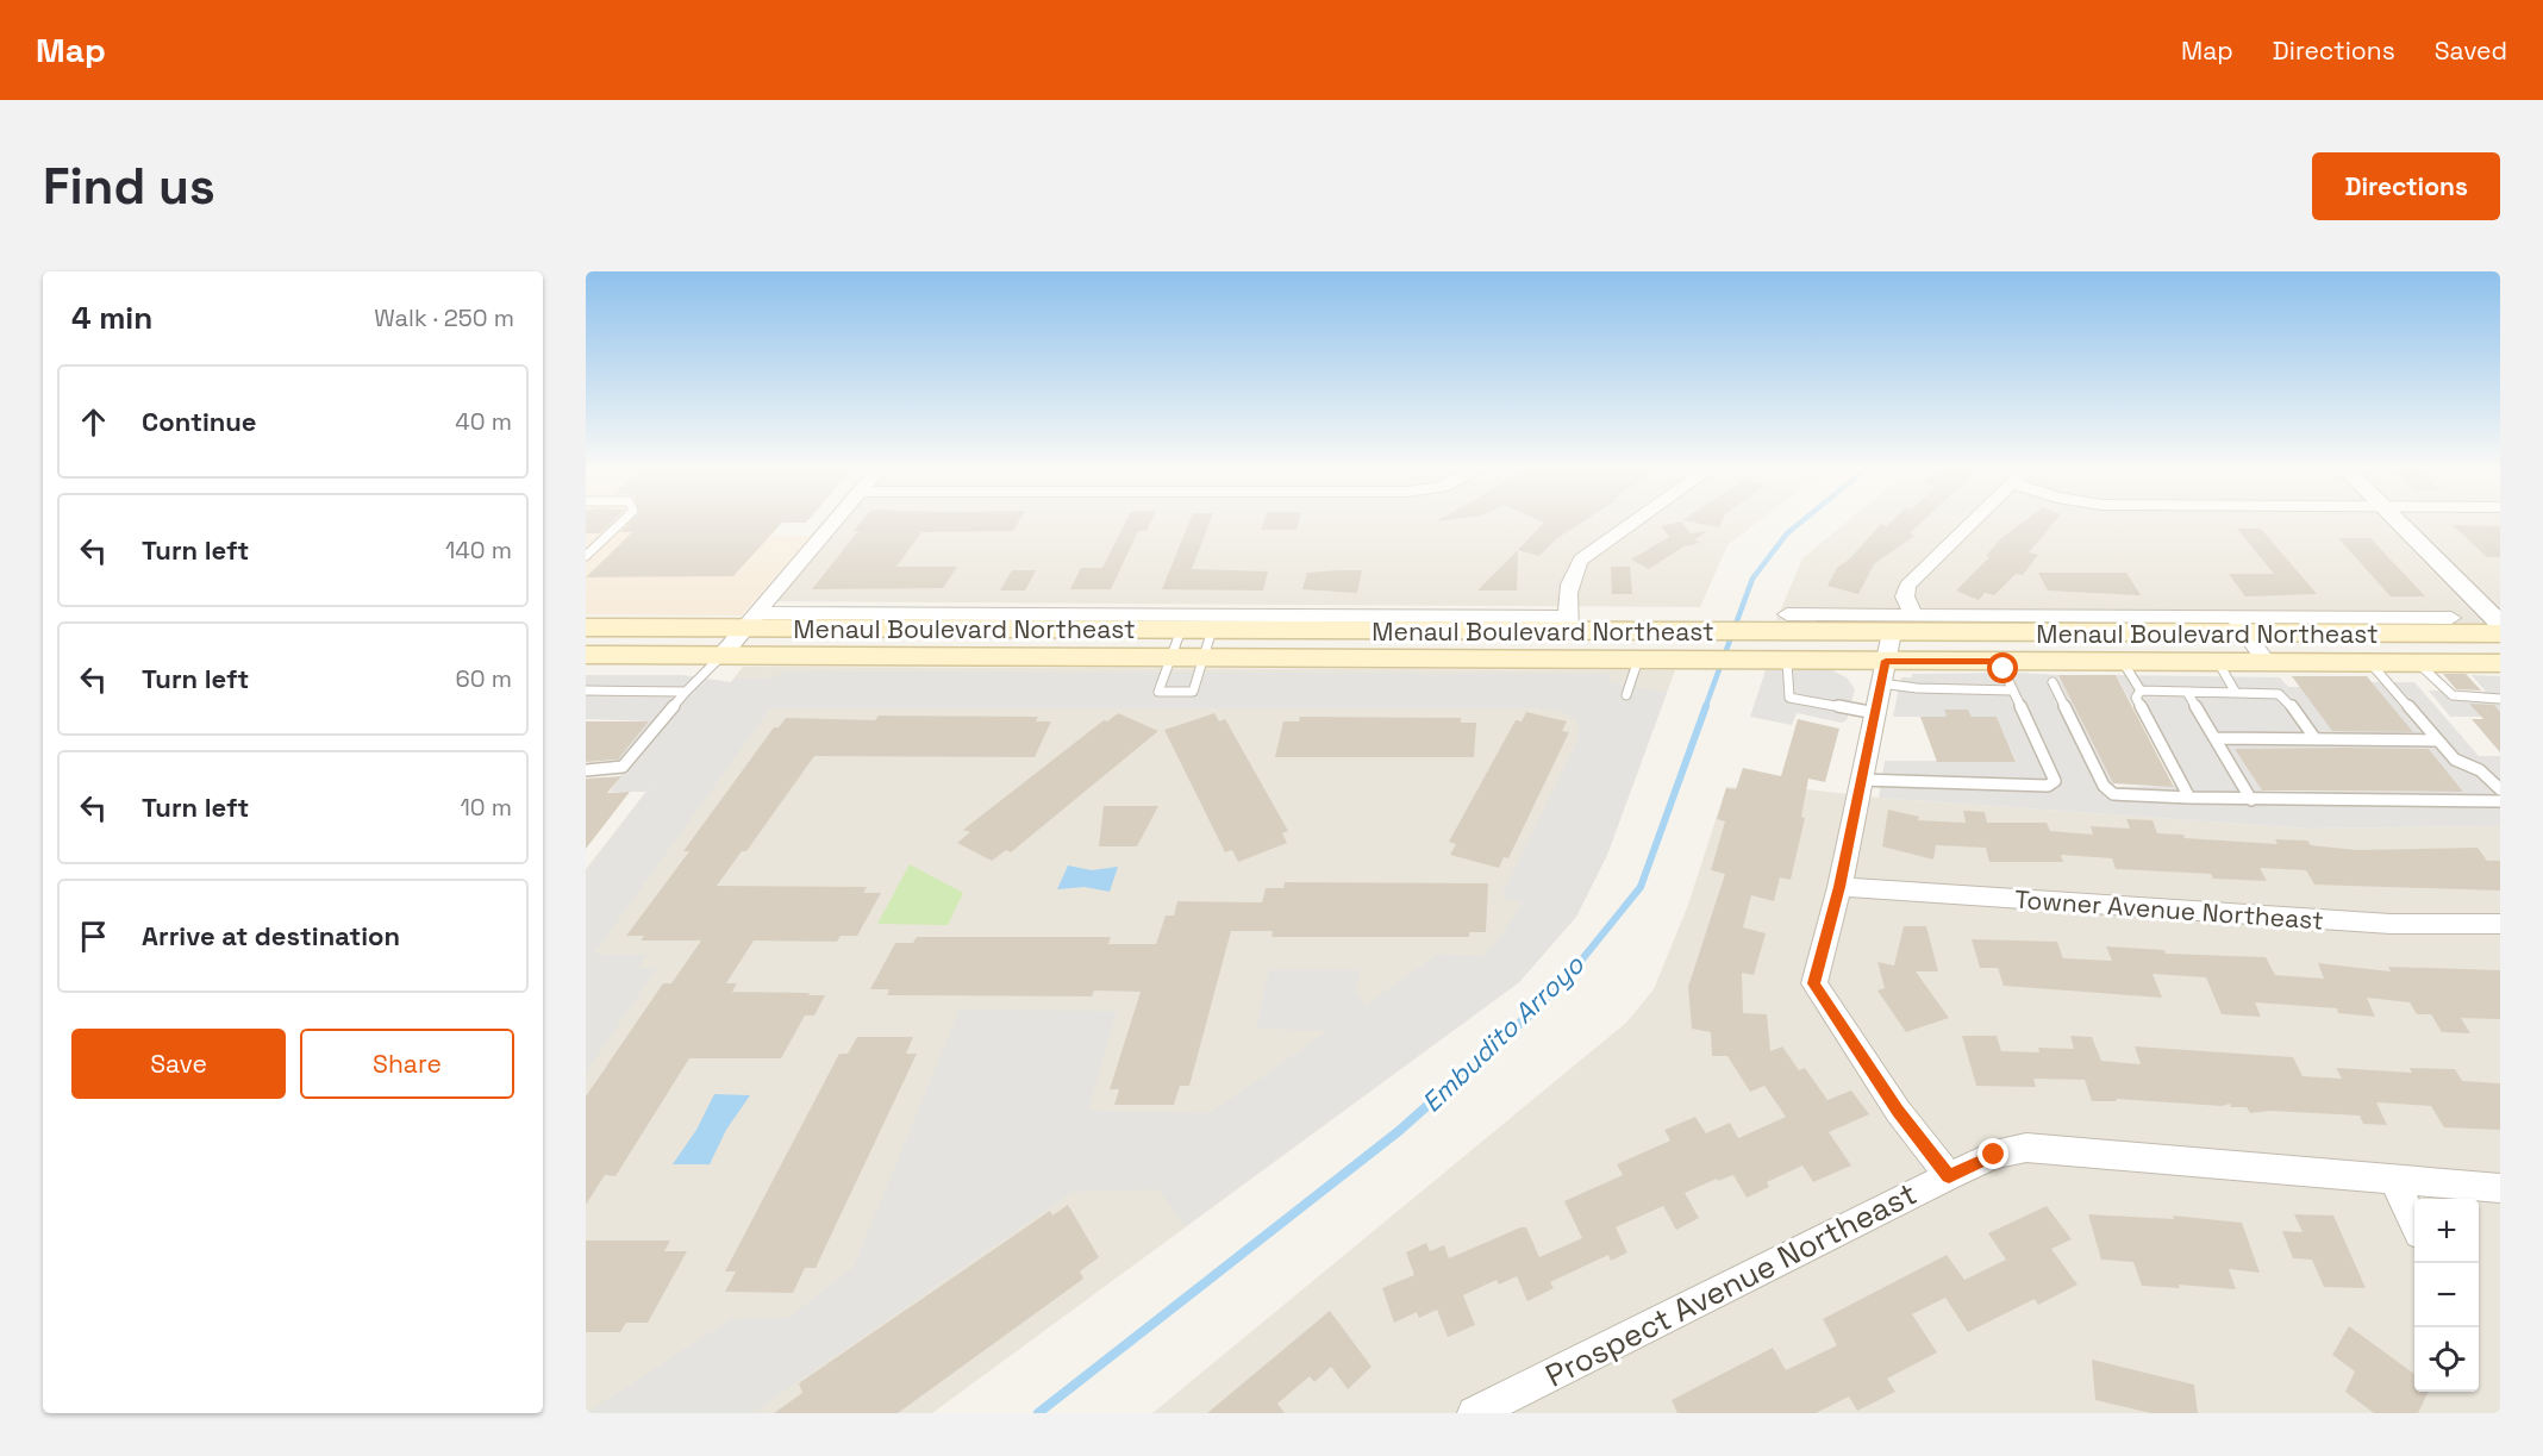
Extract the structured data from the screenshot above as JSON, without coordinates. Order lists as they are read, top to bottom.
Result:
{
  "streets": {
    "main road": ["Menaul Boulevard Northeast"],
    "street": ["Towner Avenue Northeast", "Prospect Avenue Northeast"]
  },
  "water": ["Embudito Arroyo"],
  "page": {
    "header": "Map",
    "nav": ["Map", "Directions", "Saved"],
    "buttons": [
      "Directions",
      ["Save", "Share"]
    ],
    "title": "Find us",
    "heading": ["4 min", "Walk · 250 m"],
    "list": [
      ["Continue", "40 m"],
      ["Turn left", "140 m"],
      ["Turn left", "60 m"],
      ["Turn left", "10 m"],
      "Arrive at destination"
    ],
    "map_buttons": ["+", "−"]
  }
}
